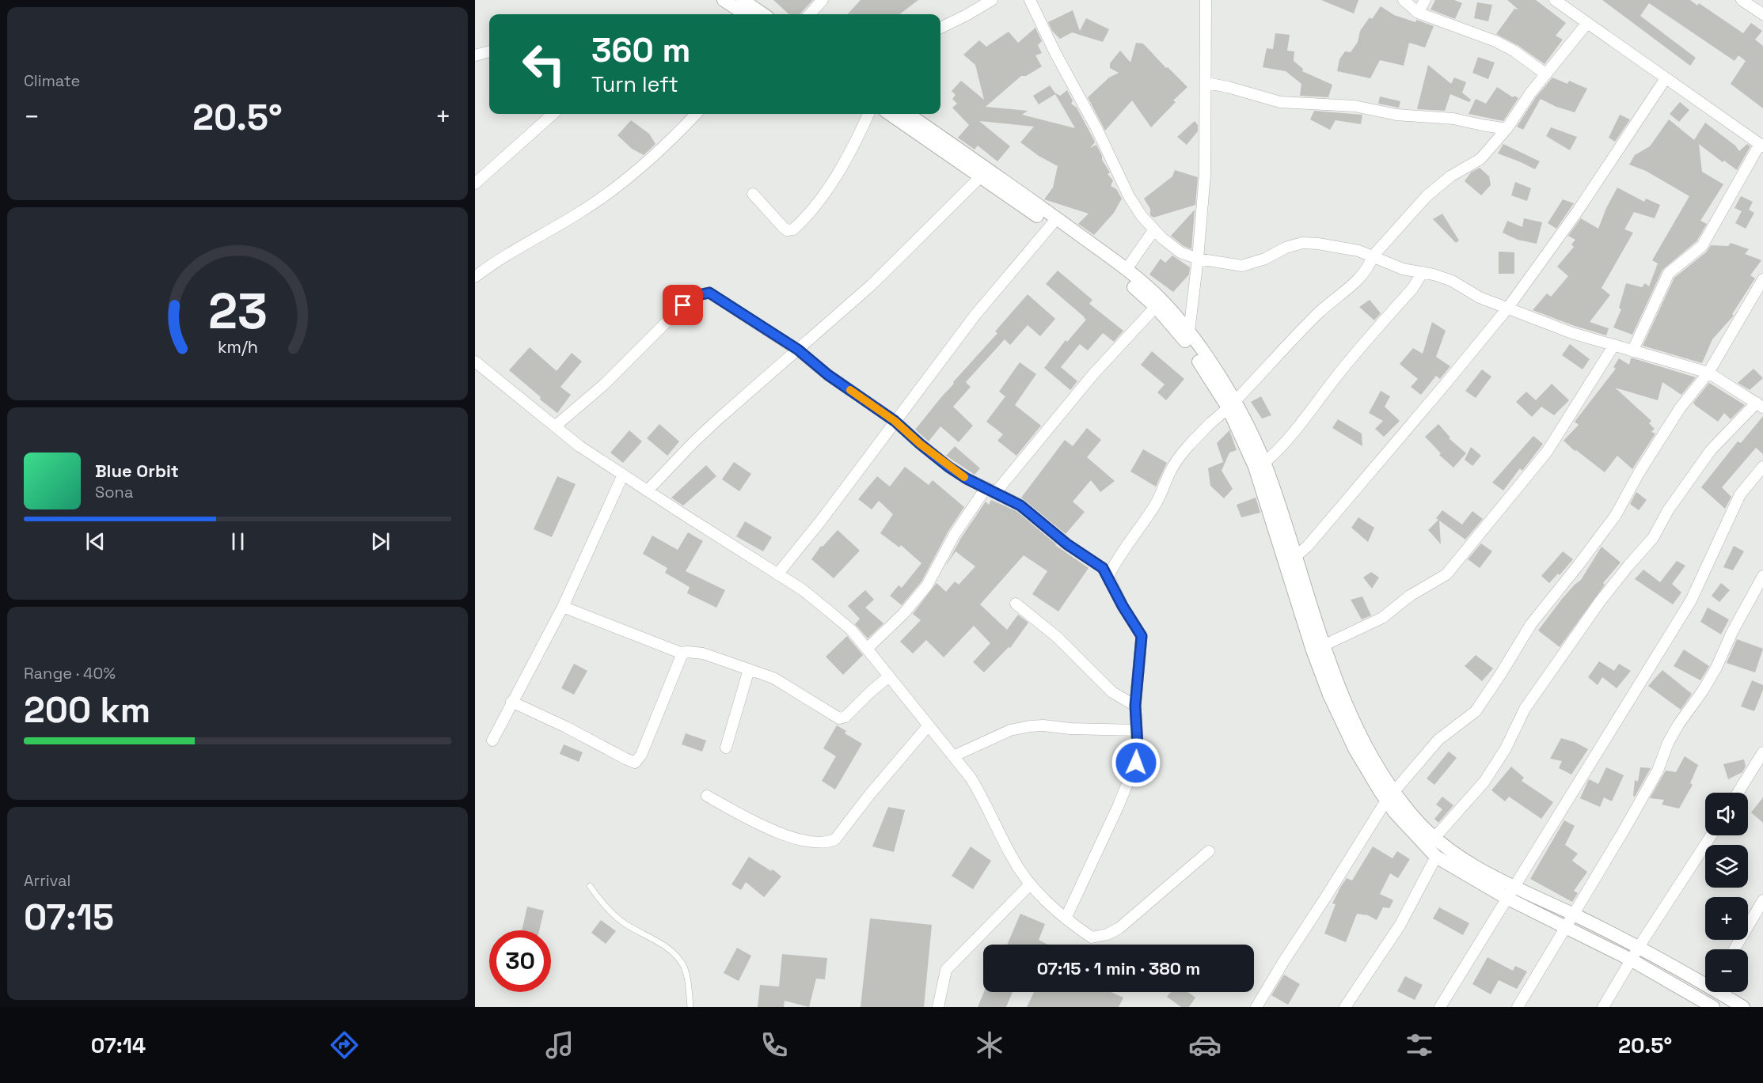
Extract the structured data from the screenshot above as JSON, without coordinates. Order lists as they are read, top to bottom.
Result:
{
  "page": {
    "tile": [
      "Climate",
      ["Range · 40%", "200 km"],
      ["Arrival", "07:15"]
    ],
    "turn": ["360 m", "Turn left"],
    "heat": ["−", "20.5°", "+"],
    "song": ["Blue Orbit", "Sona"],
    "map_buttons": ["+", "−"],
    "limit": "30",
    "trip": "07:15 · 1 min · 380 m",
    "tabs": ["07:14", "20.5°"],
    "gauge": ["23", "km/h"]
  }
}
